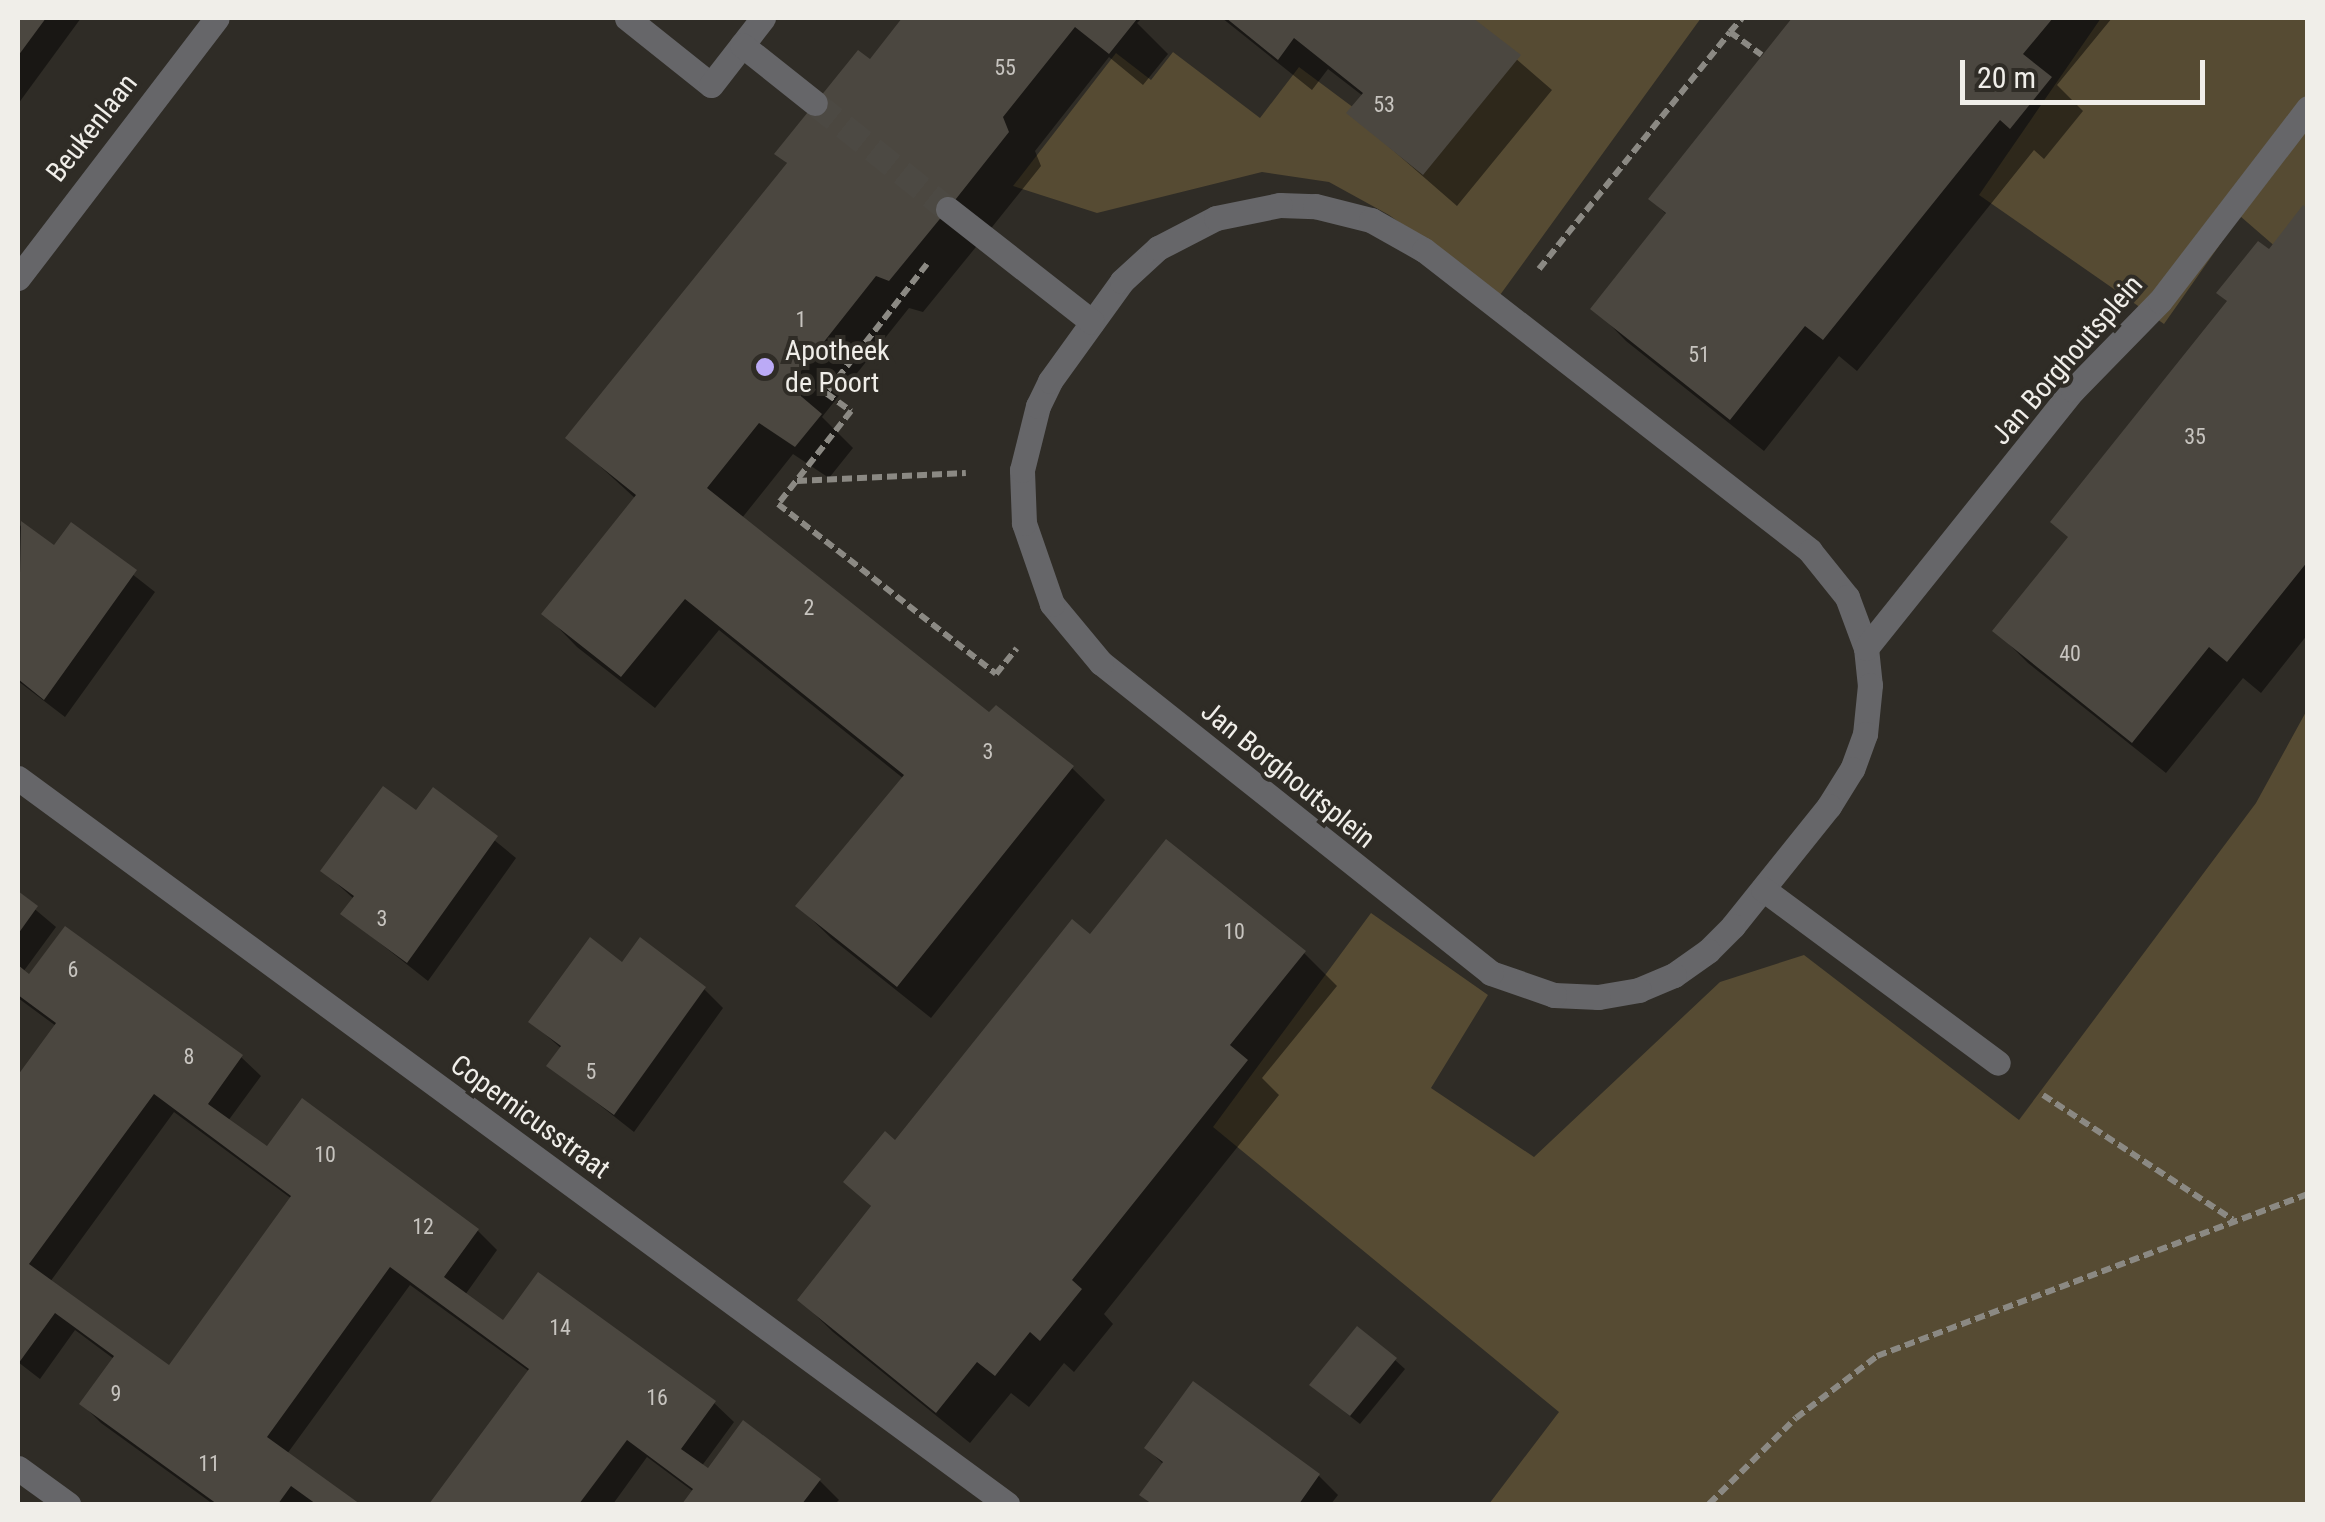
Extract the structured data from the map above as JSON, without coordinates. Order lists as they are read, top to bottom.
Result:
{
  "streets": {
    "street": ["Beukenlaan", "Jan Borghoutsplein", "Copernicusstraat"]
  },
  "places": ["Apotheek de Poort"],
  "house_numbers": [
    "55",
    "53",
    "1",
    "51",
    "35",
    "2",
    "40",
    "3",
    "3",
    "10",
    "6",
    "8",
    "5",
    "10",
    "12",
    "14",
    "9",
    "16",
    "11"
  ],
  "scale_bar": "20 m"
}
